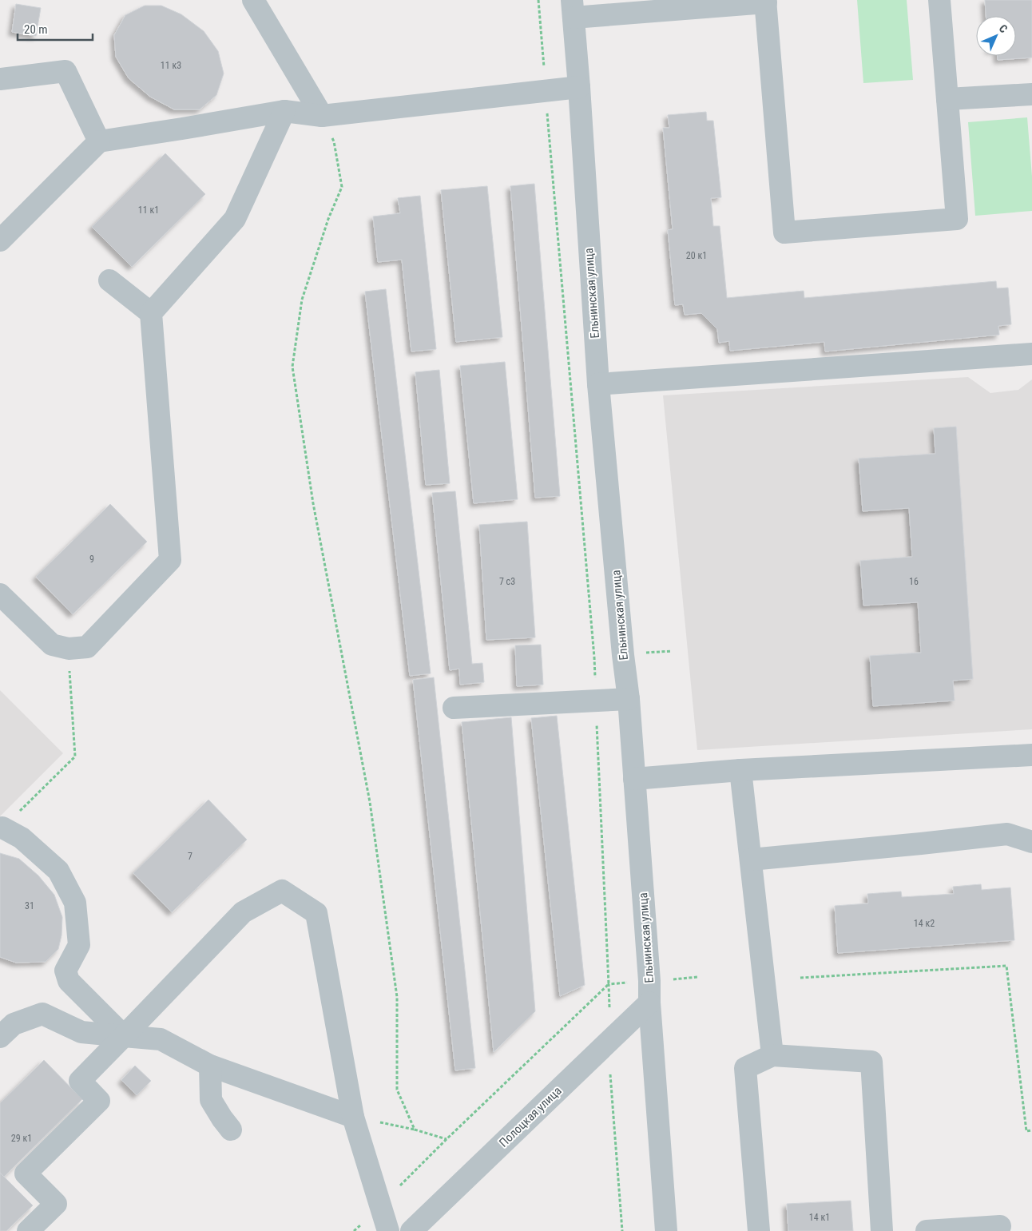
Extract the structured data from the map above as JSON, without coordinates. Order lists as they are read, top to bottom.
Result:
{
  "streets": {
    "street": ["Ельнинская улица", "Полоцкая улица"]
  },
  "crossings": [
    ["Ельнинская улица", "Полоцкая улица"]
  ],
  "house_numbers": [
    "11 к3",
    "11 к1",
    "20 к1",
    "9",
    "7 с3",
    "16",
    "7",
    "31",
    "14 к2",
    "29 к1",
    "14 к1"
  ],
  "scale_bar": "20 m",
  "north": "top right"
}
